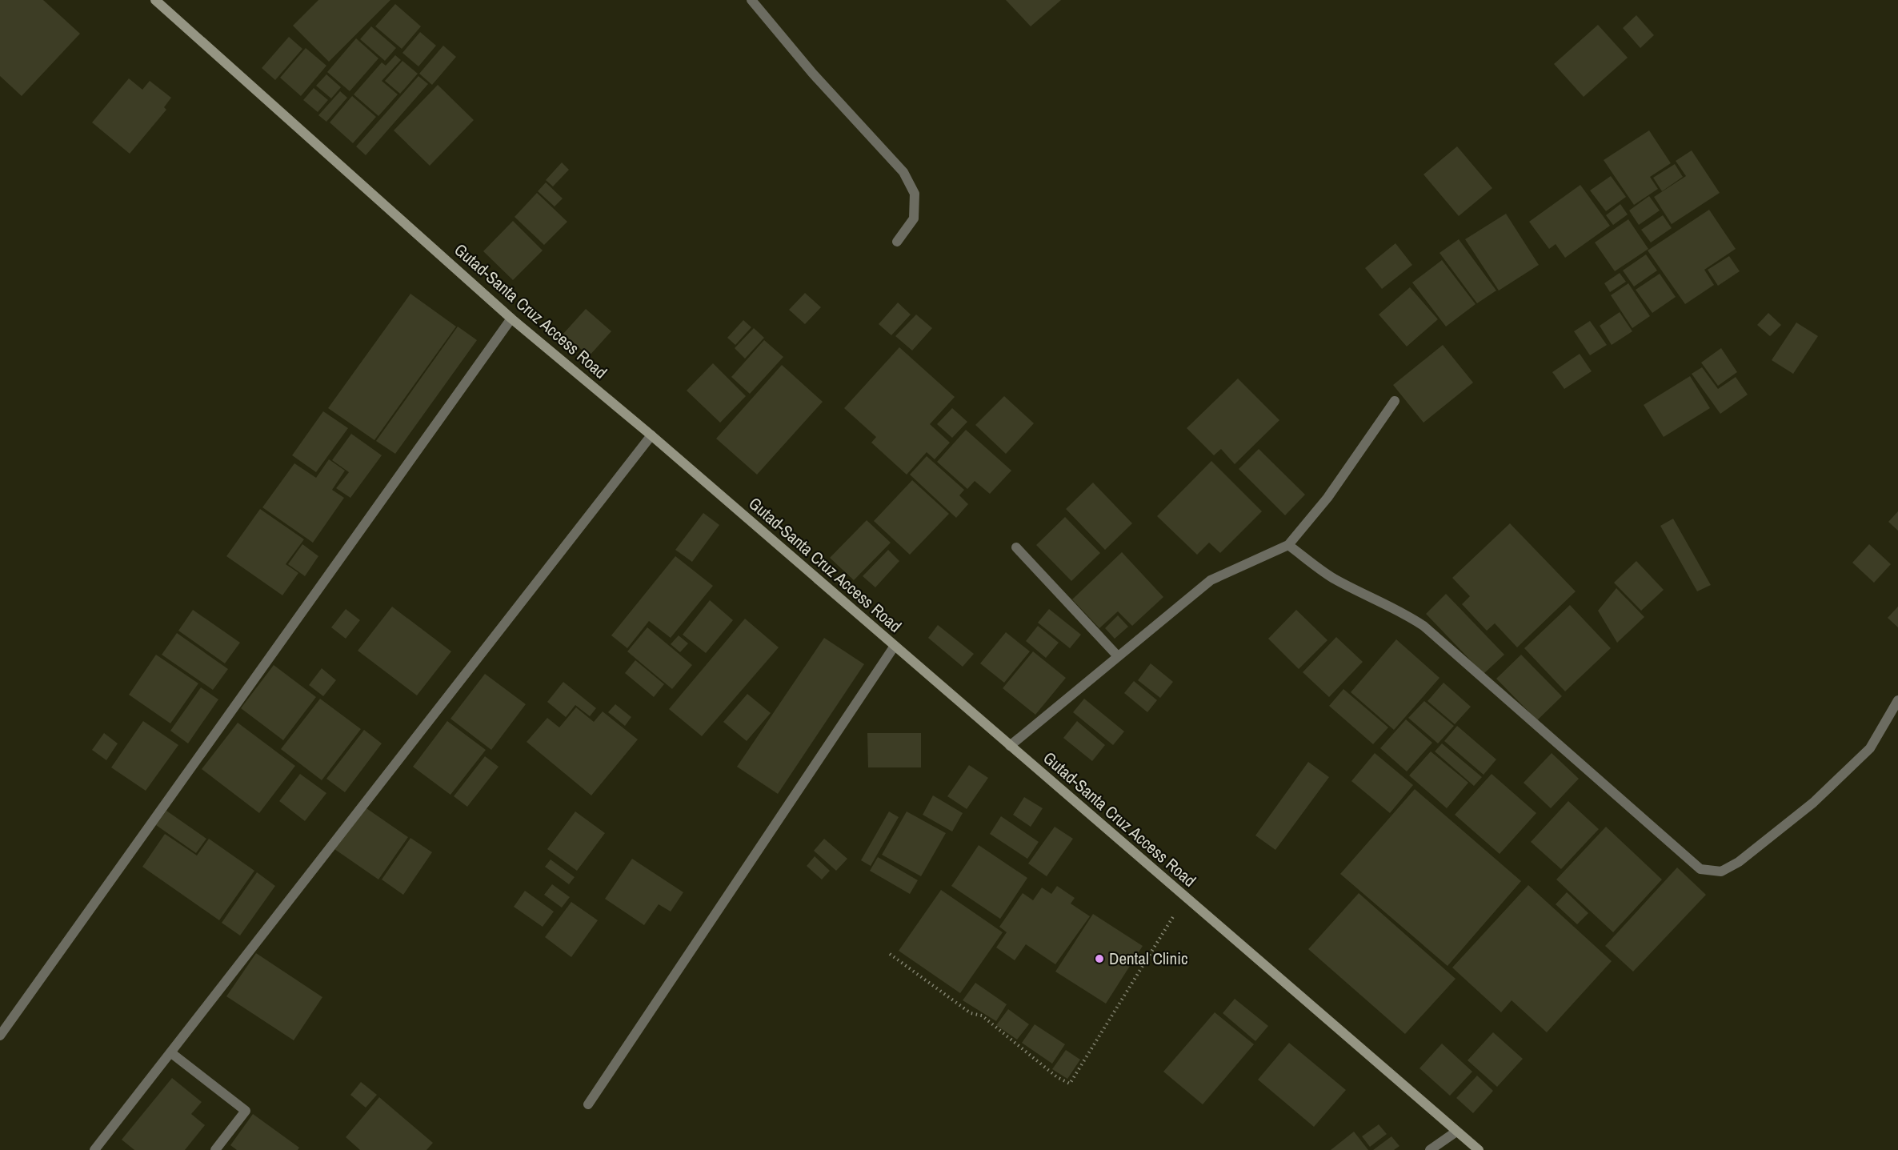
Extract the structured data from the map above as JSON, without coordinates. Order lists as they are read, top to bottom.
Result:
{
  "streets": {
    "main road": ["Gutad-Santa Cruz Access Road"]
  },
  "places": ["Dental Clinic"]
}
